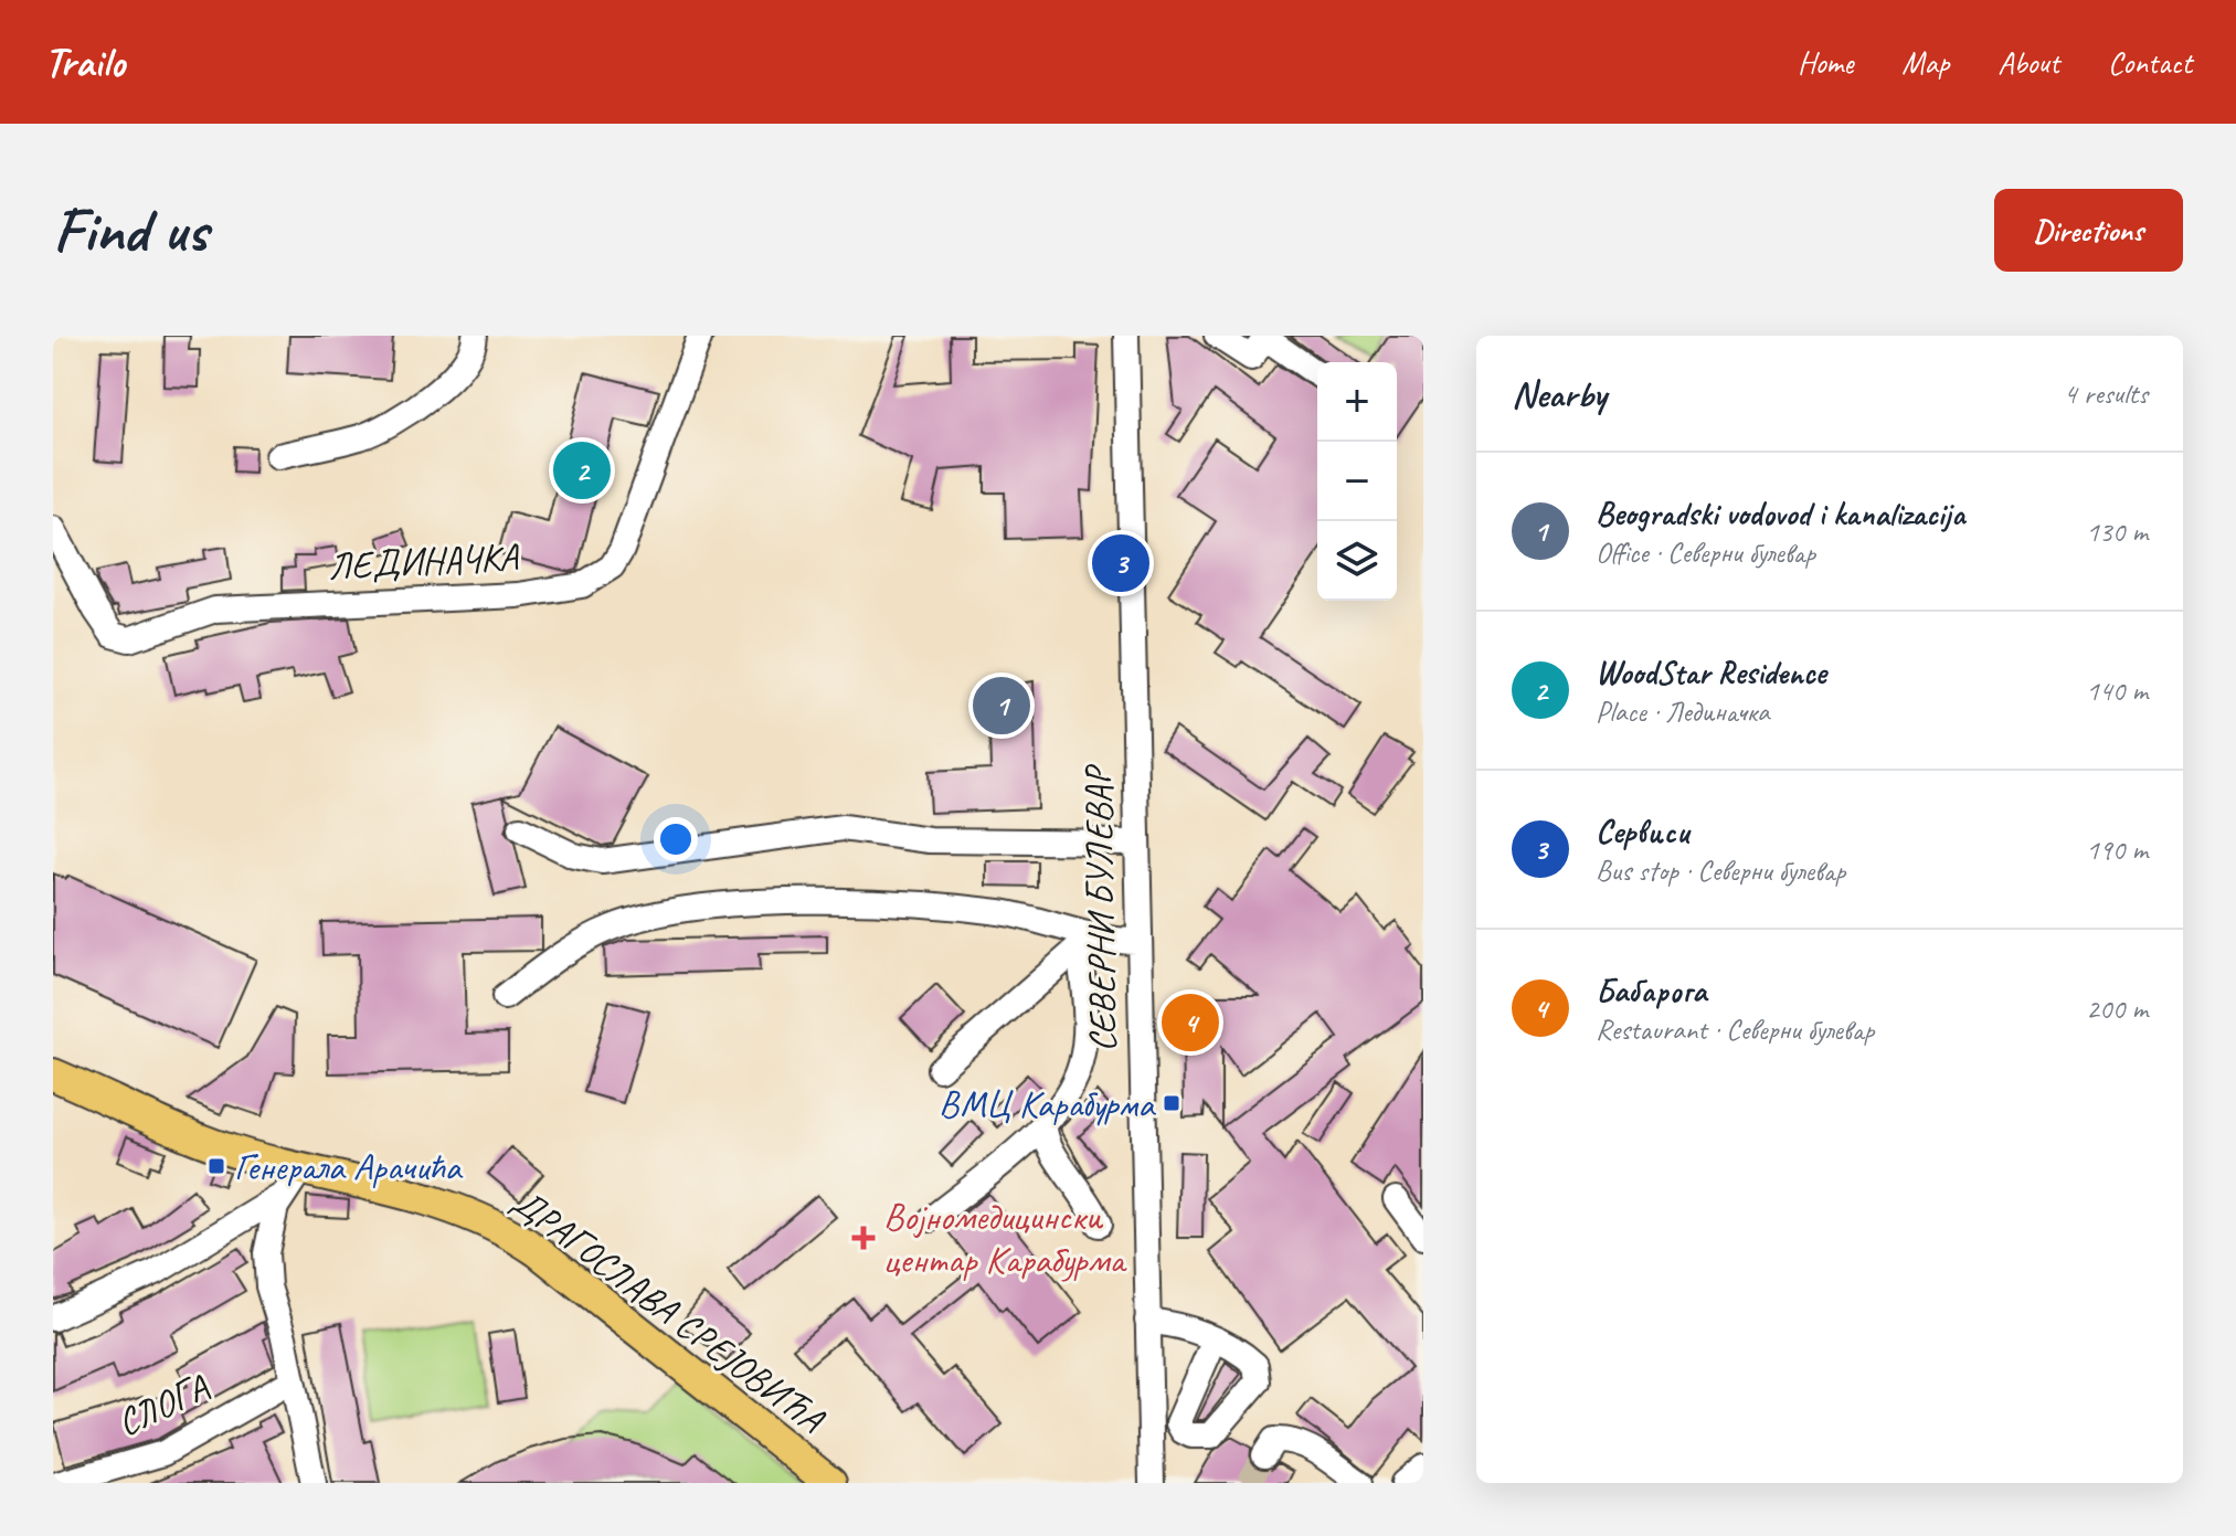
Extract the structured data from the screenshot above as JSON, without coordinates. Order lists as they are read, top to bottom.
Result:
{
  "streets": {
    "main road": ["ДРАГОСЛАВА СРЕЈОВИЋА"],
    "street": ["ЛЕДИНАЧКА", "СЕВЕРНИ БУЛЕВАР", "СЛОГА"]
  },
  "places": {
    "transit": ["ВМЦ Карабурма", "Генерала Арачића"],
    "health": ["Војномедицински центар Карабурма"]
  },
  "page": {
    "header": "Trailo",
    "nav": [
      "Home",
      "Map",
      "About",
      "Contact"
    ],
    "buttons": "Directions",
    "title": "Find us",
    "heading": ["Nearby", "4 results"],
    "map_buttons": ["+", "−"],
    "pins": [
      "2",
      "3",
      "1",
      "4"
    ],
    "list": [
      {
        "mark": "1",
        "name": "Beogradski vodovod i kanalizacija",
        "note": "Office · Северни булевар",
        "value": "130 m"
      },
      {
        "mark": "2",
        "name": "WoodStar Residence",
        "note": "Place · Лединачка",
        "value": "140 m"
      },
      {
        "mark": "3",
        "name": "Сервиси",
        "note": "Bus stop · Северни булевар",
        "value": "190 m"
      },
      {
        "mark": "4",
        "name": "Бабарога",
        "note": "Restaurant · Северни булевар",
        "value": "200 m"
      }
    ]
  }
}
